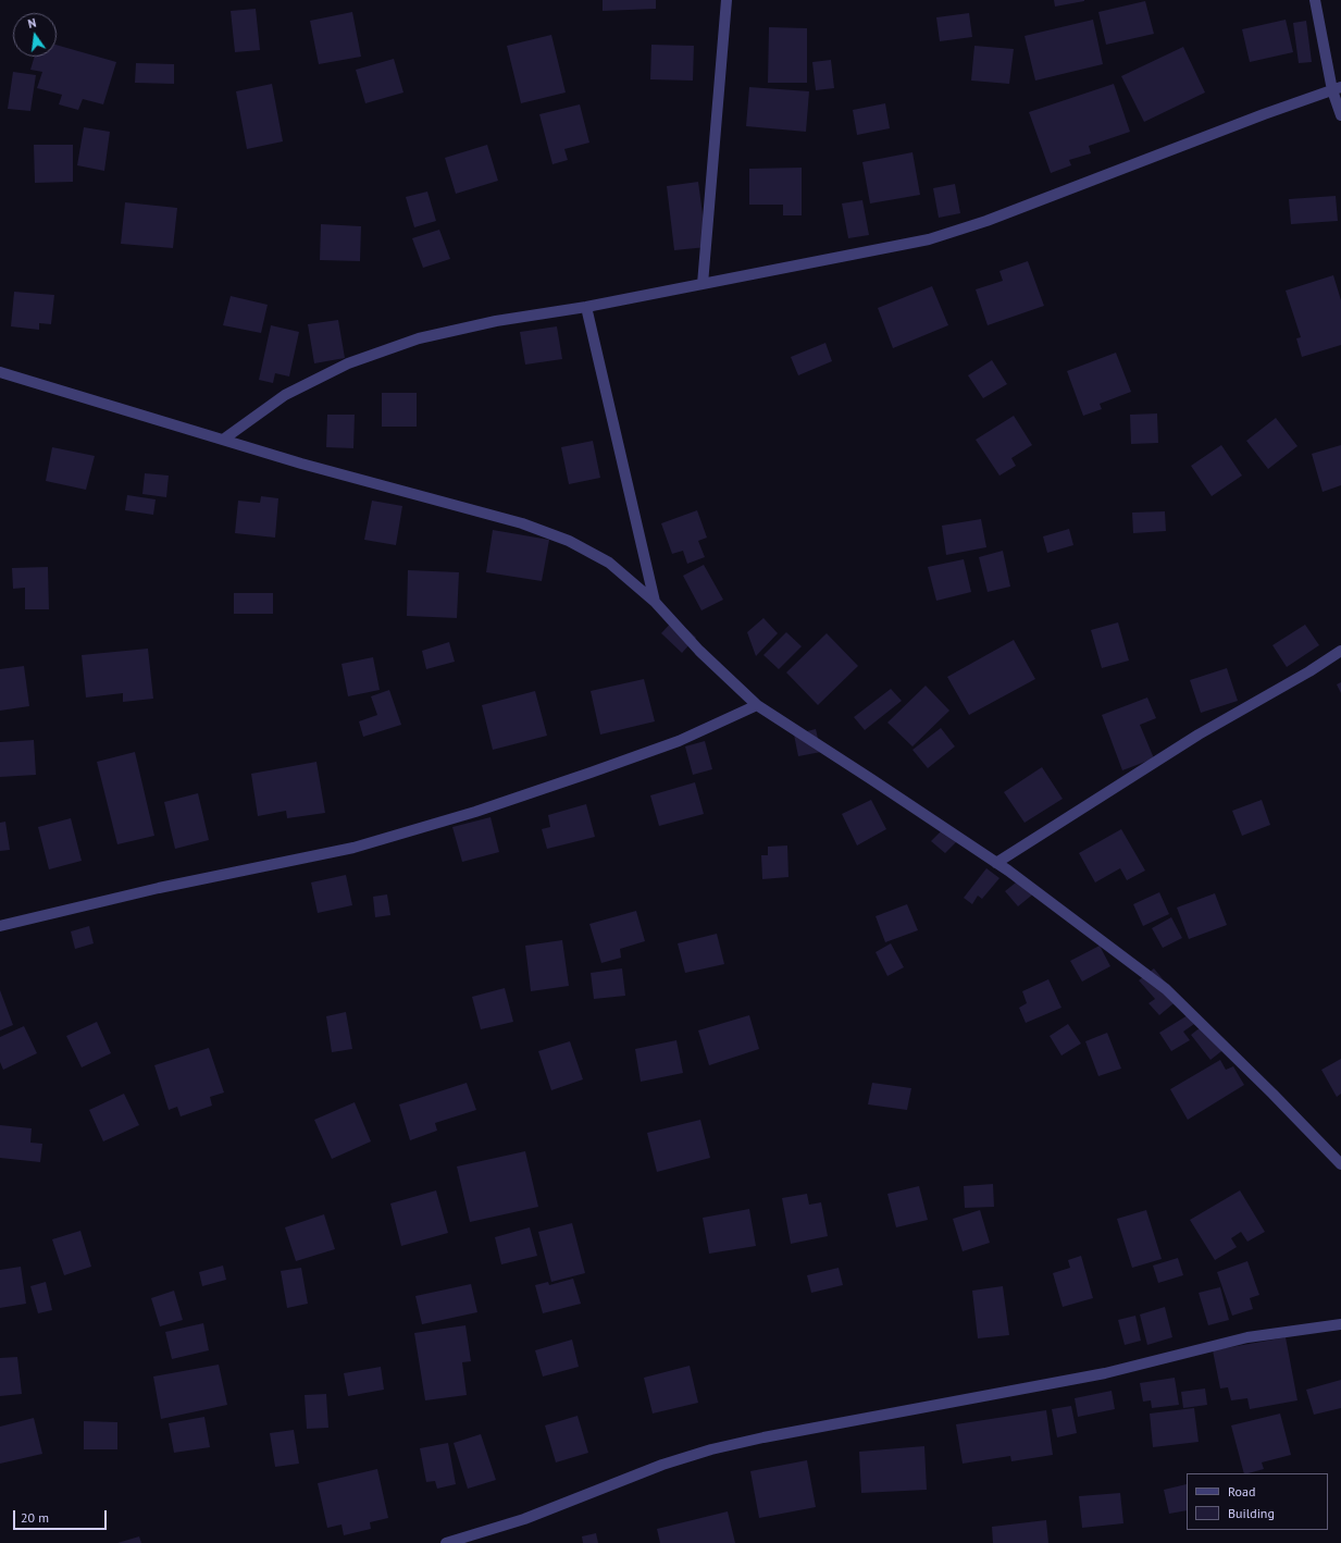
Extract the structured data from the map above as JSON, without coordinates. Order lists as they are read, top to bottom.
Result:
{
  "legend": ["Road", "Building"],
  "scale_bar": "20 m",
  "north": "top"
}
